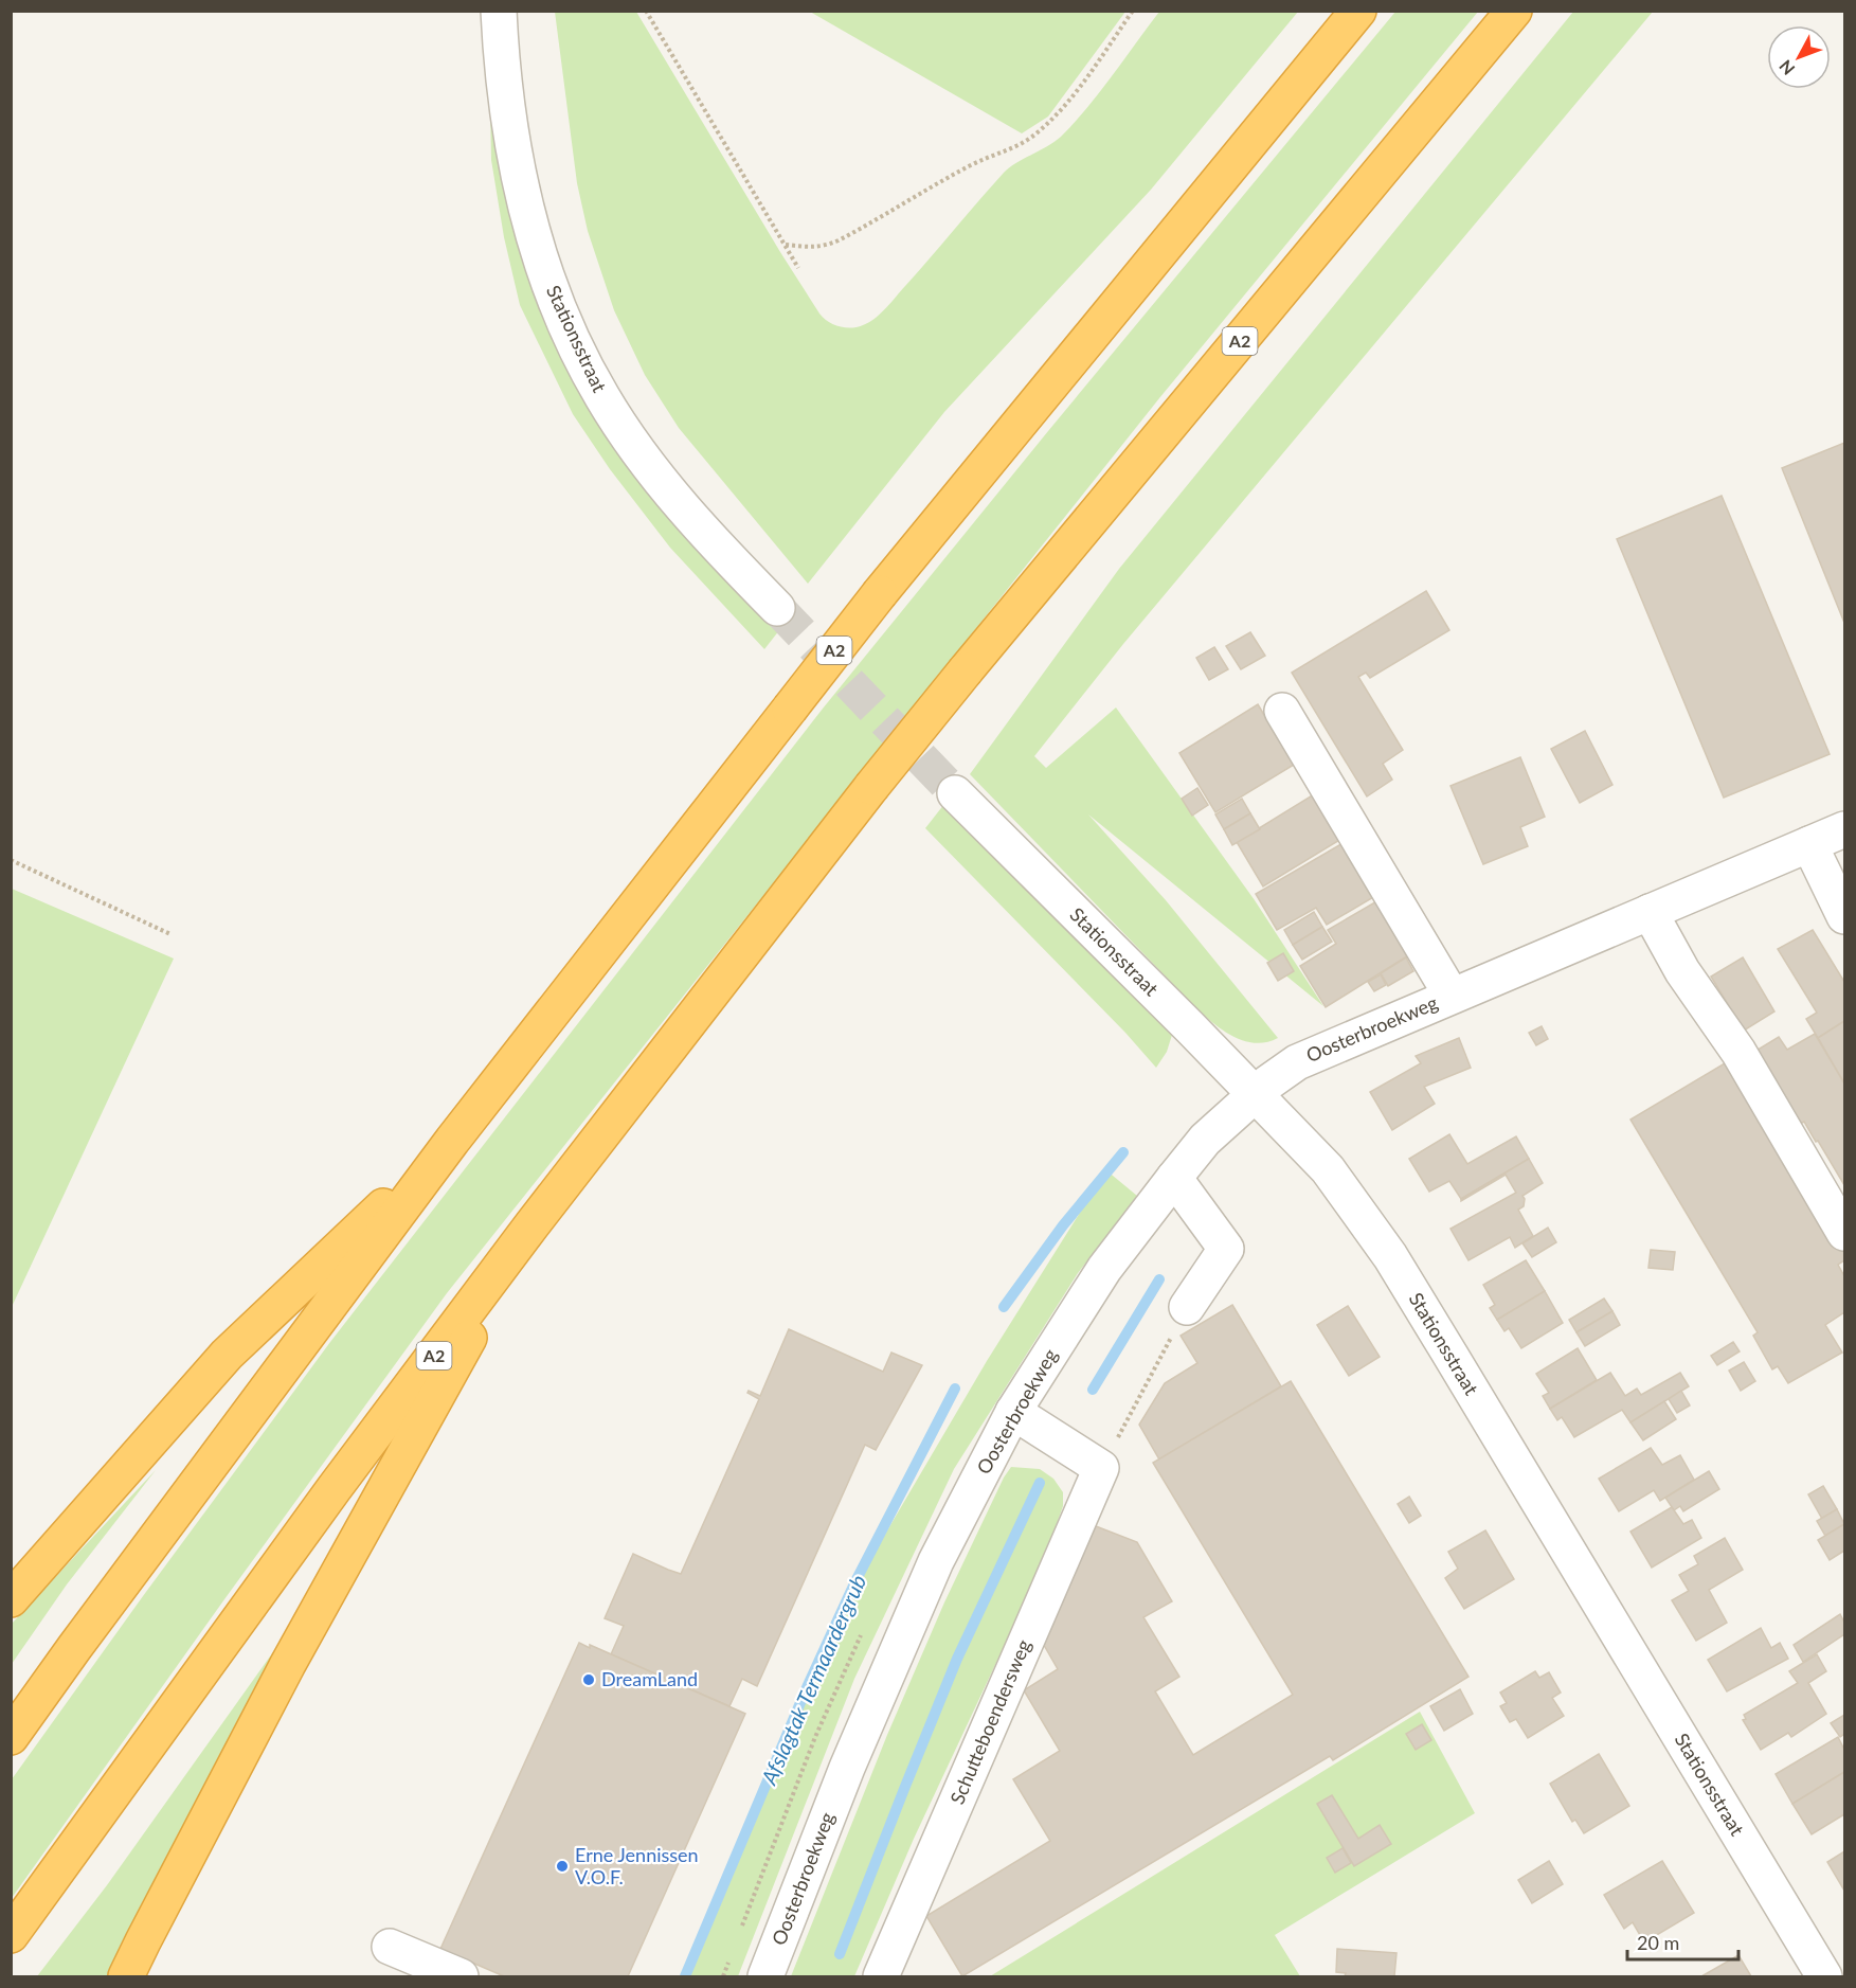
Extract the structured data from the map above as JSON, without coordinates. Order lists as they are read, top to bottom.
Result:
{
  "streets": {
    "highway": ["A2"],
    "street": ["Stationsstraat", "Oosterbroekweg", "Schutteboendersweg"]
  },
  "crossings": [
    ["Stationsstraat", "Oosterbroekweg"]
  ],
  "water": ["Afslagtak Termaardergrub"],
  "places": ["DreamLand", "Erne Jennissen V.O.F."],
  "scale_bar": "20 m",
  "north": "bottom left"
}
